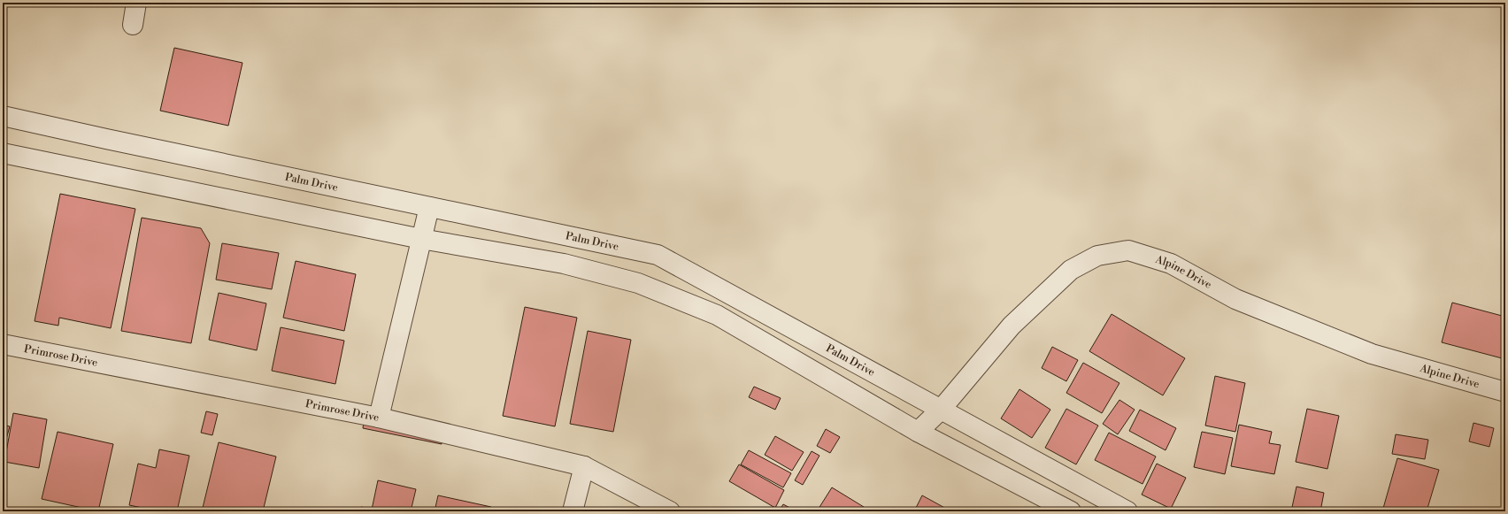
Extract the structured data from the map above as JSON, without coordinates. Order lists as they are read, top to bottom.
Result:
{
  "streets": {
    "street": ["Palm Drive", "Alpine Drive", "Primrose Drive"]
  },
  "crossings": [
    ["Palm Drive", "Alpine Drive"]
  ]
}
